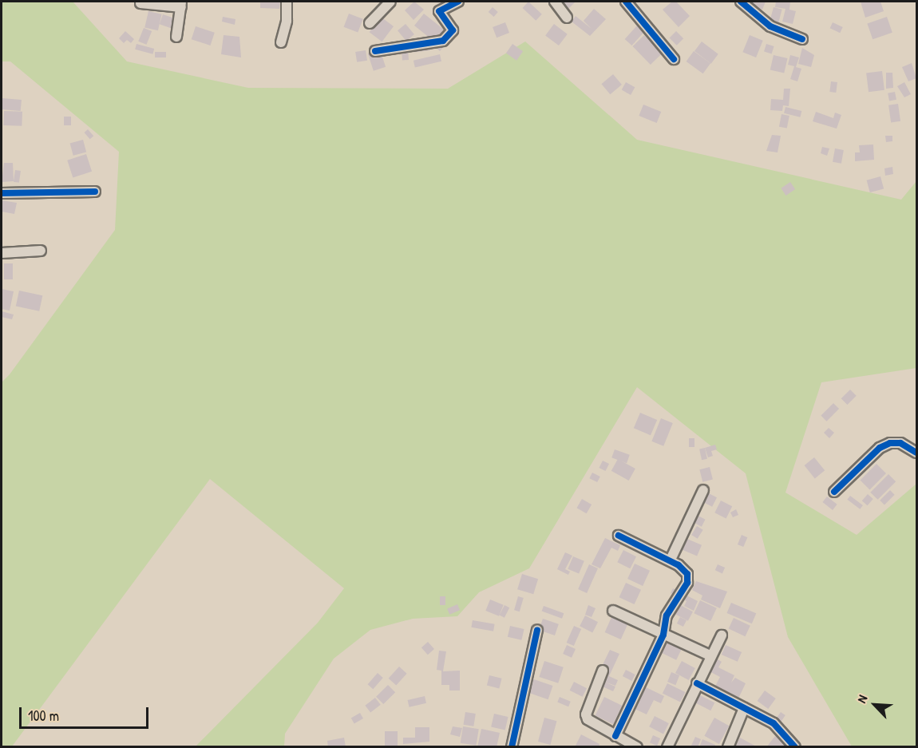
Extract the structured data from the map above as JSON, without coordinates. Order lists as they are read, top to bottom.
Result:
{
  "scale_bar": "100 m",
  "north": "top left"
}
